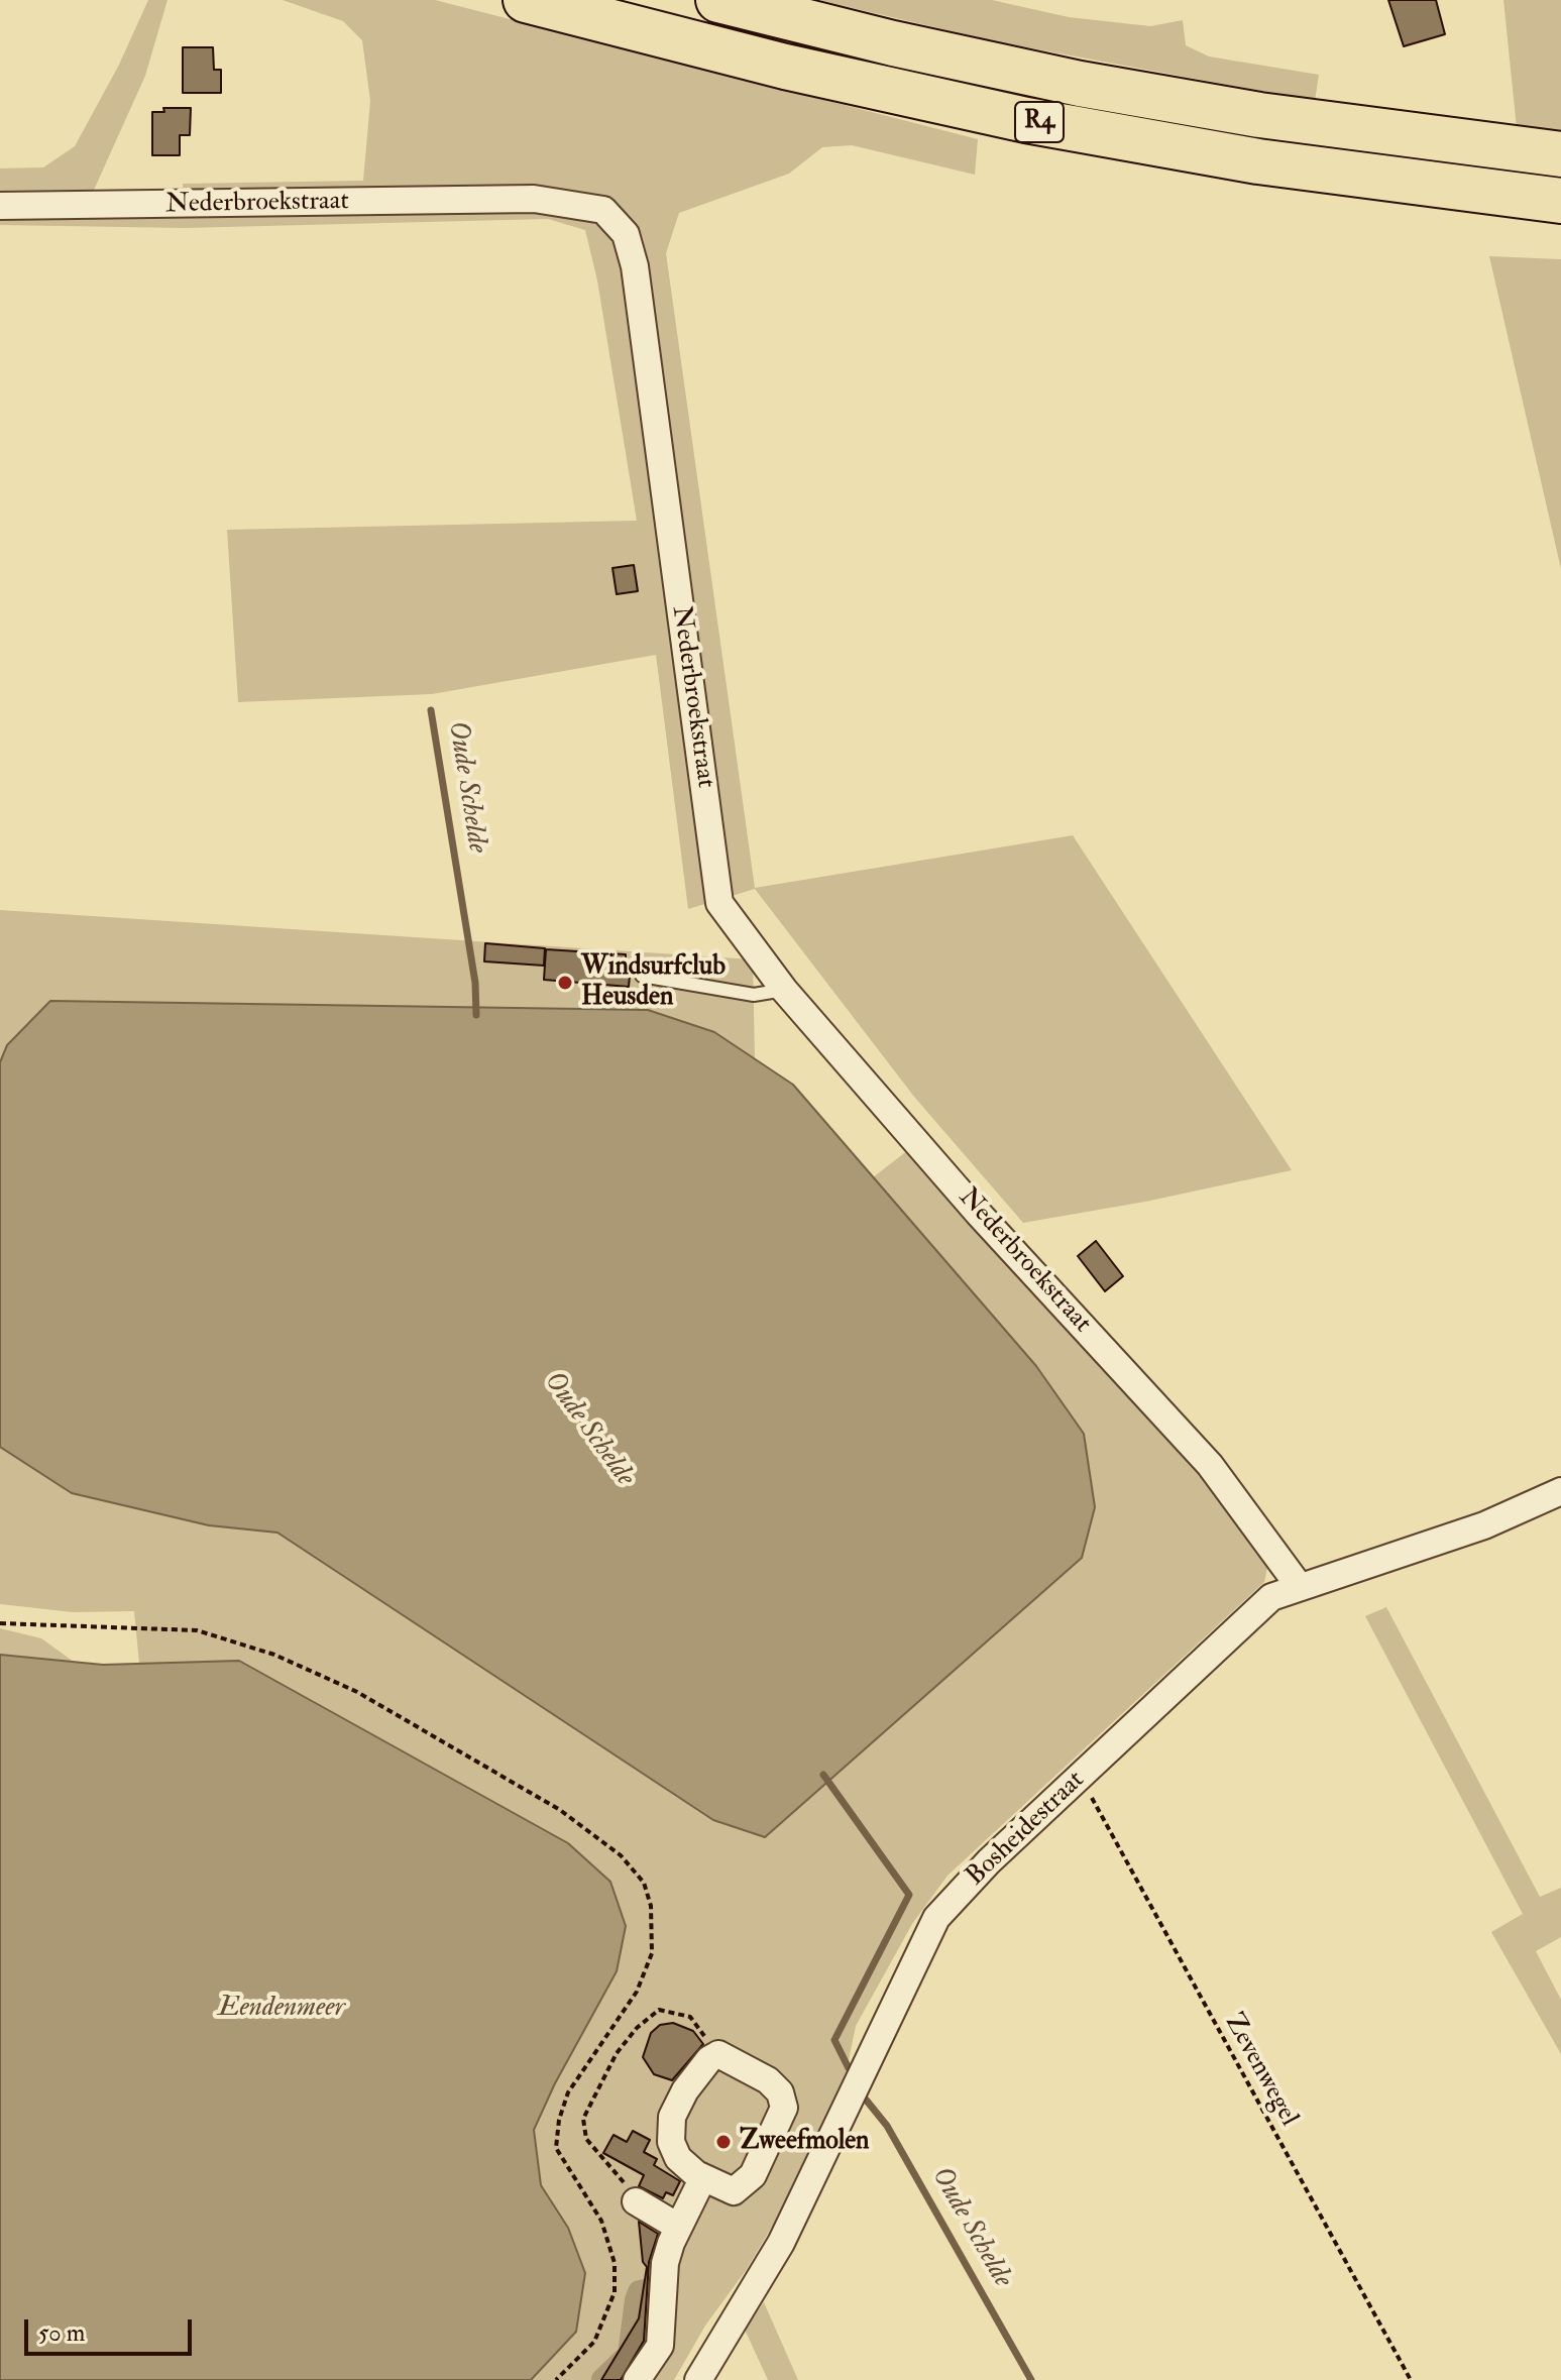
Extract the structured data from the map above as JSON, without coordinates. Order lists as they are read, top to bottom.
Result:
{
  "streets": {
    "highway": ["R4"],
    "street": ["Nederbroekstraat", "Bosheidestraat"],
    "path": ["Zevenwegel"]
  },
  "crossings": [
    ["Nederbroekstraat", "Bosheidestraat"],
    ["Bosheidestraat", "Zevenwegel"]
  ],
  "water": ["Oude Schelde", "Eendenmeer"],
  "places": ["Windsurfclub Heusden", "Zweefmolen"],
  "scale_bar": "50 m"
}
